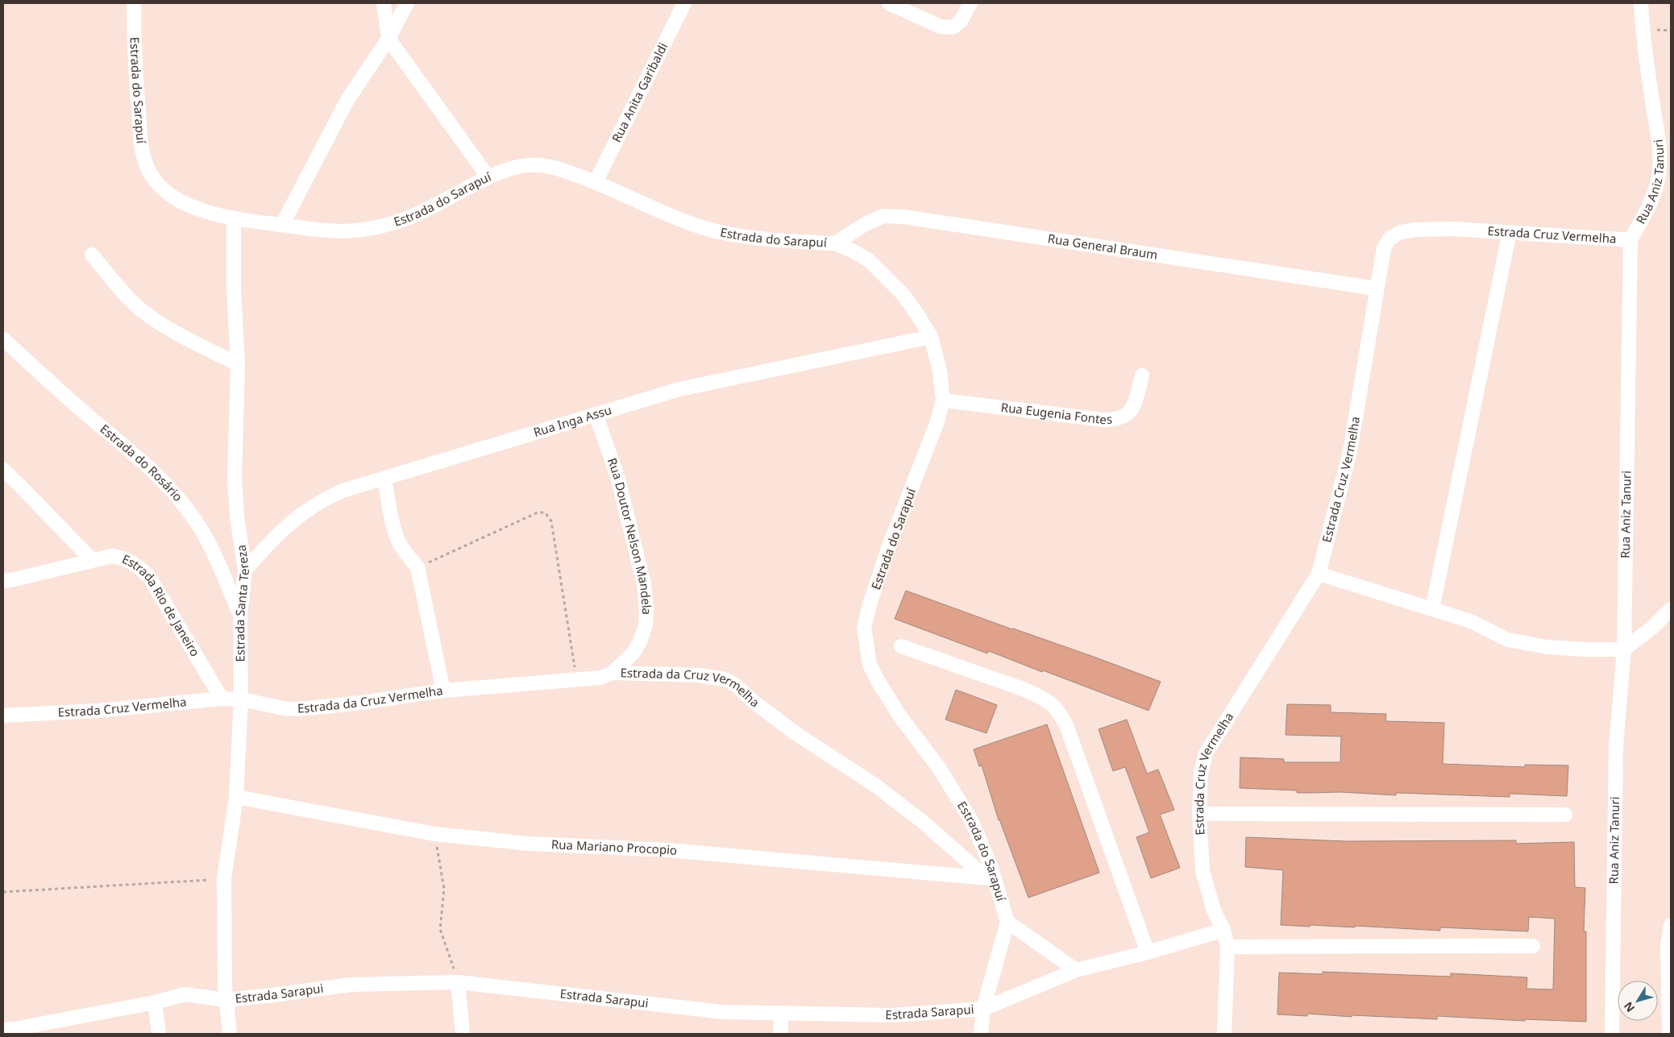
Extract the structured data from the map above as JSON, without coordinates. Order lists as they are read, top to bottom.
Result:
{
  "streets": {
    "street": [
      "Estrada do Sarapuí",
      "Rua Anita Garibaldi",
      "Rua Aniz Tanuri",
      "Estrada Cruz Vermelha",
      "Rua General Braum",
      "Rua Eugenia Fontes",
      "Rua Inga Assu",
      "Estrada do Rosário",
      "Rua Doutor Nelson Mandela",
      "Estrada Santa Tereza",
      "Estrada Rio de Janeiro",
      "Estrada da Cruz Vermelha",
      "Rua Mariano Procopio",
      "Estrada Sarapui"
    ]
  },
  "crossings": [
    ["Estrada do Sarapuí", "Rua Anita Garibaldi"],
    ["Estrada do Sarapuí", "Rua General Braum"],
    ["Estrada do Sarapuí", "Rua Eugenia Fontes"],
    ["Estrada do Sarapuí", "Rua Inga Assu"],
    ["Estrada do Sarapuí", "Estrada Santa Tereza"],
    ["Estrada do Sarapuí", "Estrada da Cruz Vermelha"],
    ["Estrada do Sarapuí", "Rua Mariano Procopio"],
    ["Rua Aniz Tanuri", "Estrada Cruz Vermelha"],
    ["Estrada Cruz Vermelha", "Rua General Braum"],
    ["Estrada Cruz Vermelha", "Estrada Santa Tereza"],
    ["Estrada Cruz Vermelha", "Estrada Rio de Janeiro"],
    ["Estrada Cruz Vermelha", "Estrada da Cruz Vermelha"],
    ["Rua Inga Assu", "Rua Doutor Nelson Mandela"],
    ["Rua Inga Assu", "Estrada Santa Tereza"],
    ["Estrada do Rosário", "Estrada Santa Tereza"],
    ["Rua Doutor Nelson Mandela", "Estrada da Cruz Vermelha"],
    ["Estrada Santa Tereza", "Estrada da Cruz Vermelha"],
    ["Estrada Santa Tereza", "Rua Mariano Procopio"],
    ["Estrada Santa Tereza", "Estrada Sarapui"],
    ["Estrada da Cruz Vermelha", "Rua Mariano Procopio"]
  ],
  "north": "bottom left"
}
